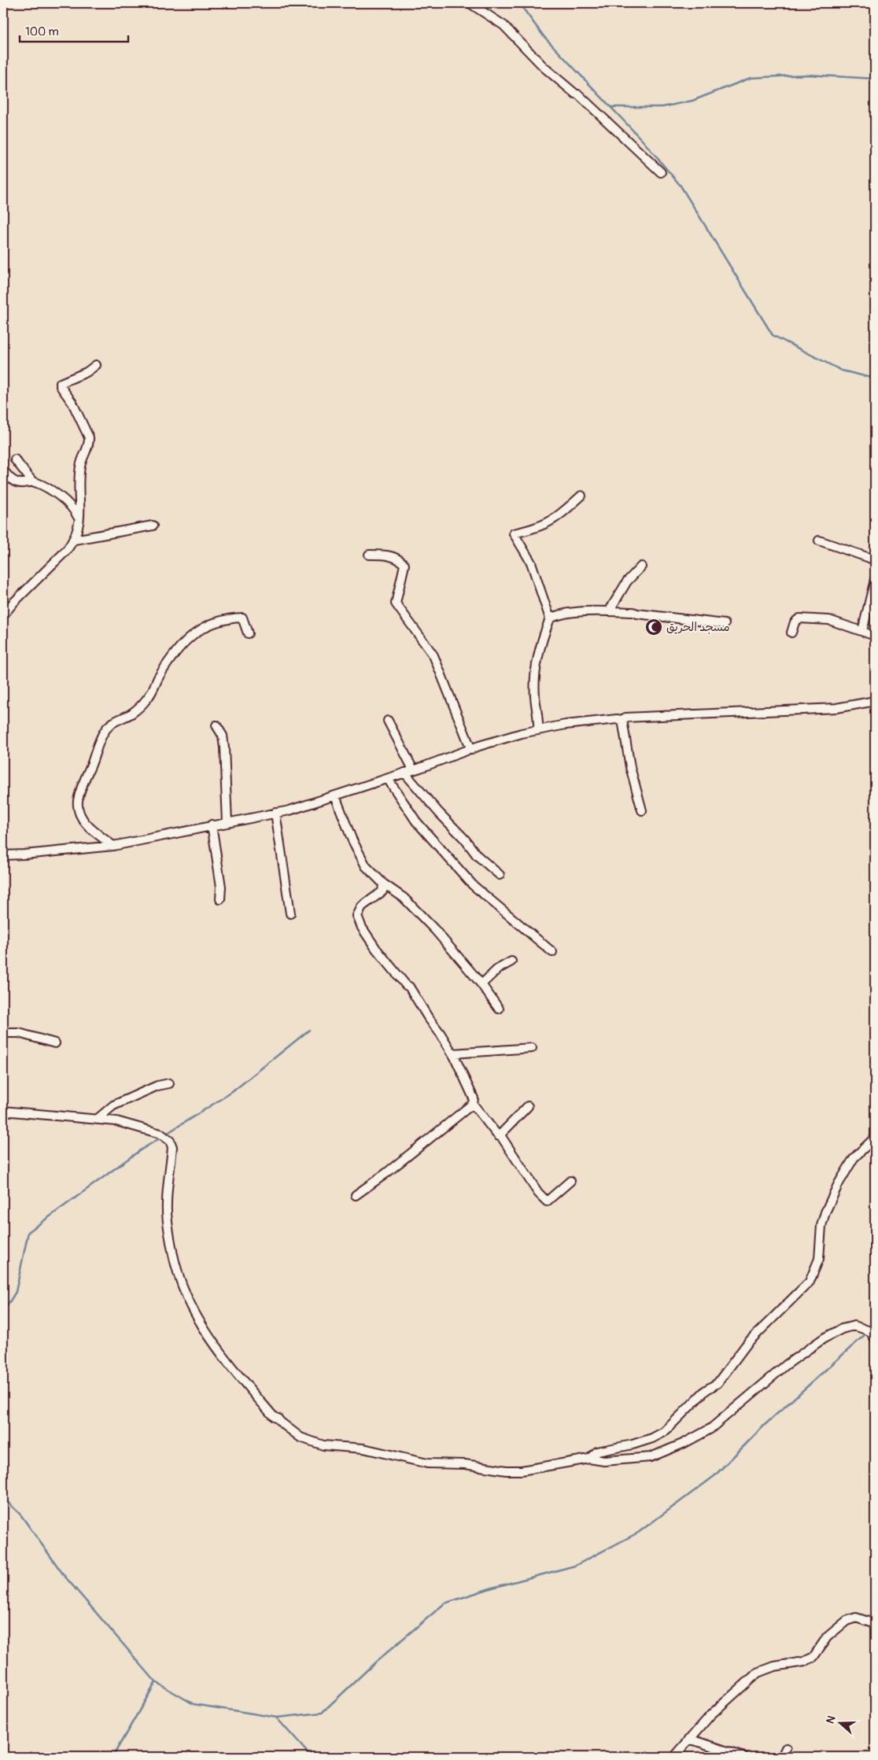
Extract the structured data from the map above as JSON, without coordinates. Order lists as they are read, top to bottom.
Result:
{
  "places": {
    "mosque": ["مسجد الحريق"]
  },
  "scale_bar": "100 m",
  "north": "left"
}
